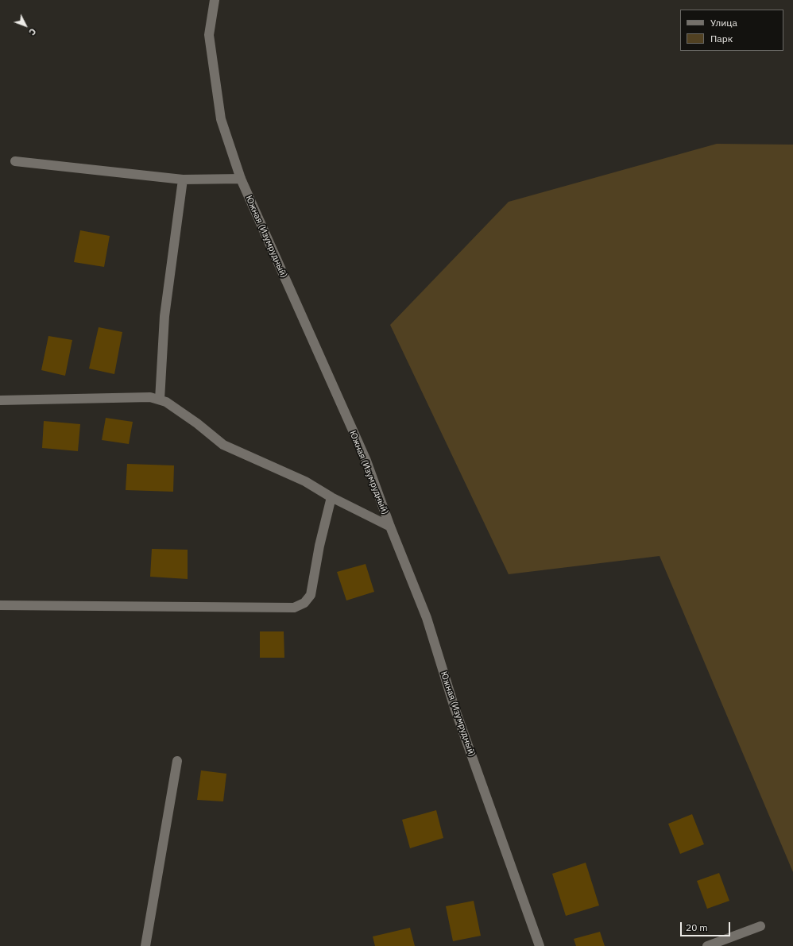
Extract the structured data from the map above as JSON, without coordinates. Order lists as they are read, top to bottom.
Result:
{
  "streets": {
    "street": ["Южная (Изумрудный)"]
  },
  "legend": ["Улица", "Парк"],
  "scale_bar": "20 m",
  "north": "bottom right"
}
